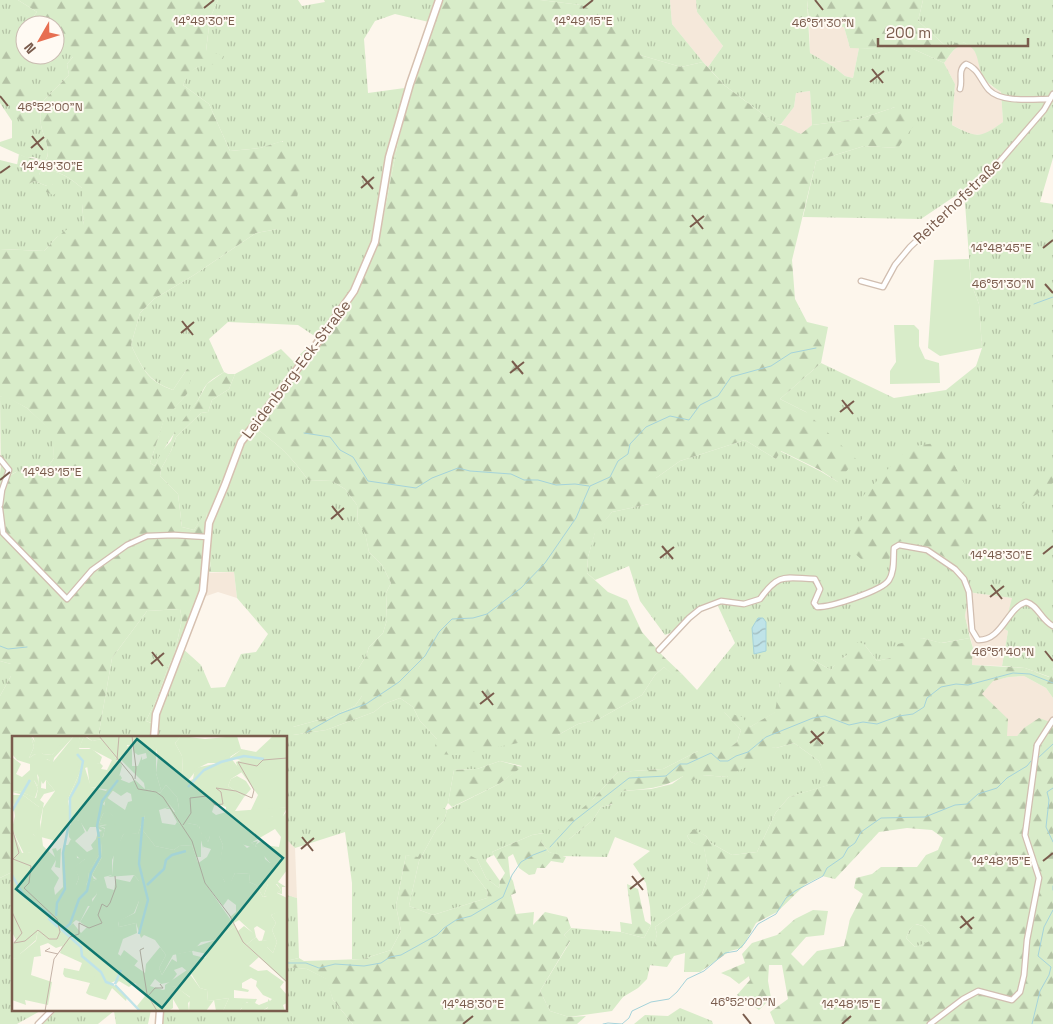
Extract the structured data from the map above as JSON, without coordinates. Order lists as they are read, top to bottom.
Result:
{
  "streets": {
    "street": ["Reiterhofstraße", "Leidenberg-Eck-Straße"]
  },
  "scale_bar": "200 m",
  "north": "bottom left",
  "coordinates": [
    "14°49'30\"E",
    "14°49'15\"E",
    "46°51'30\"N",
    "46°52'00\"N",
    "14°48'45\"E",
    "14°48'30\"E",
    "46°51'40\"N",
    "14°48'15\"E"
  ]
}
